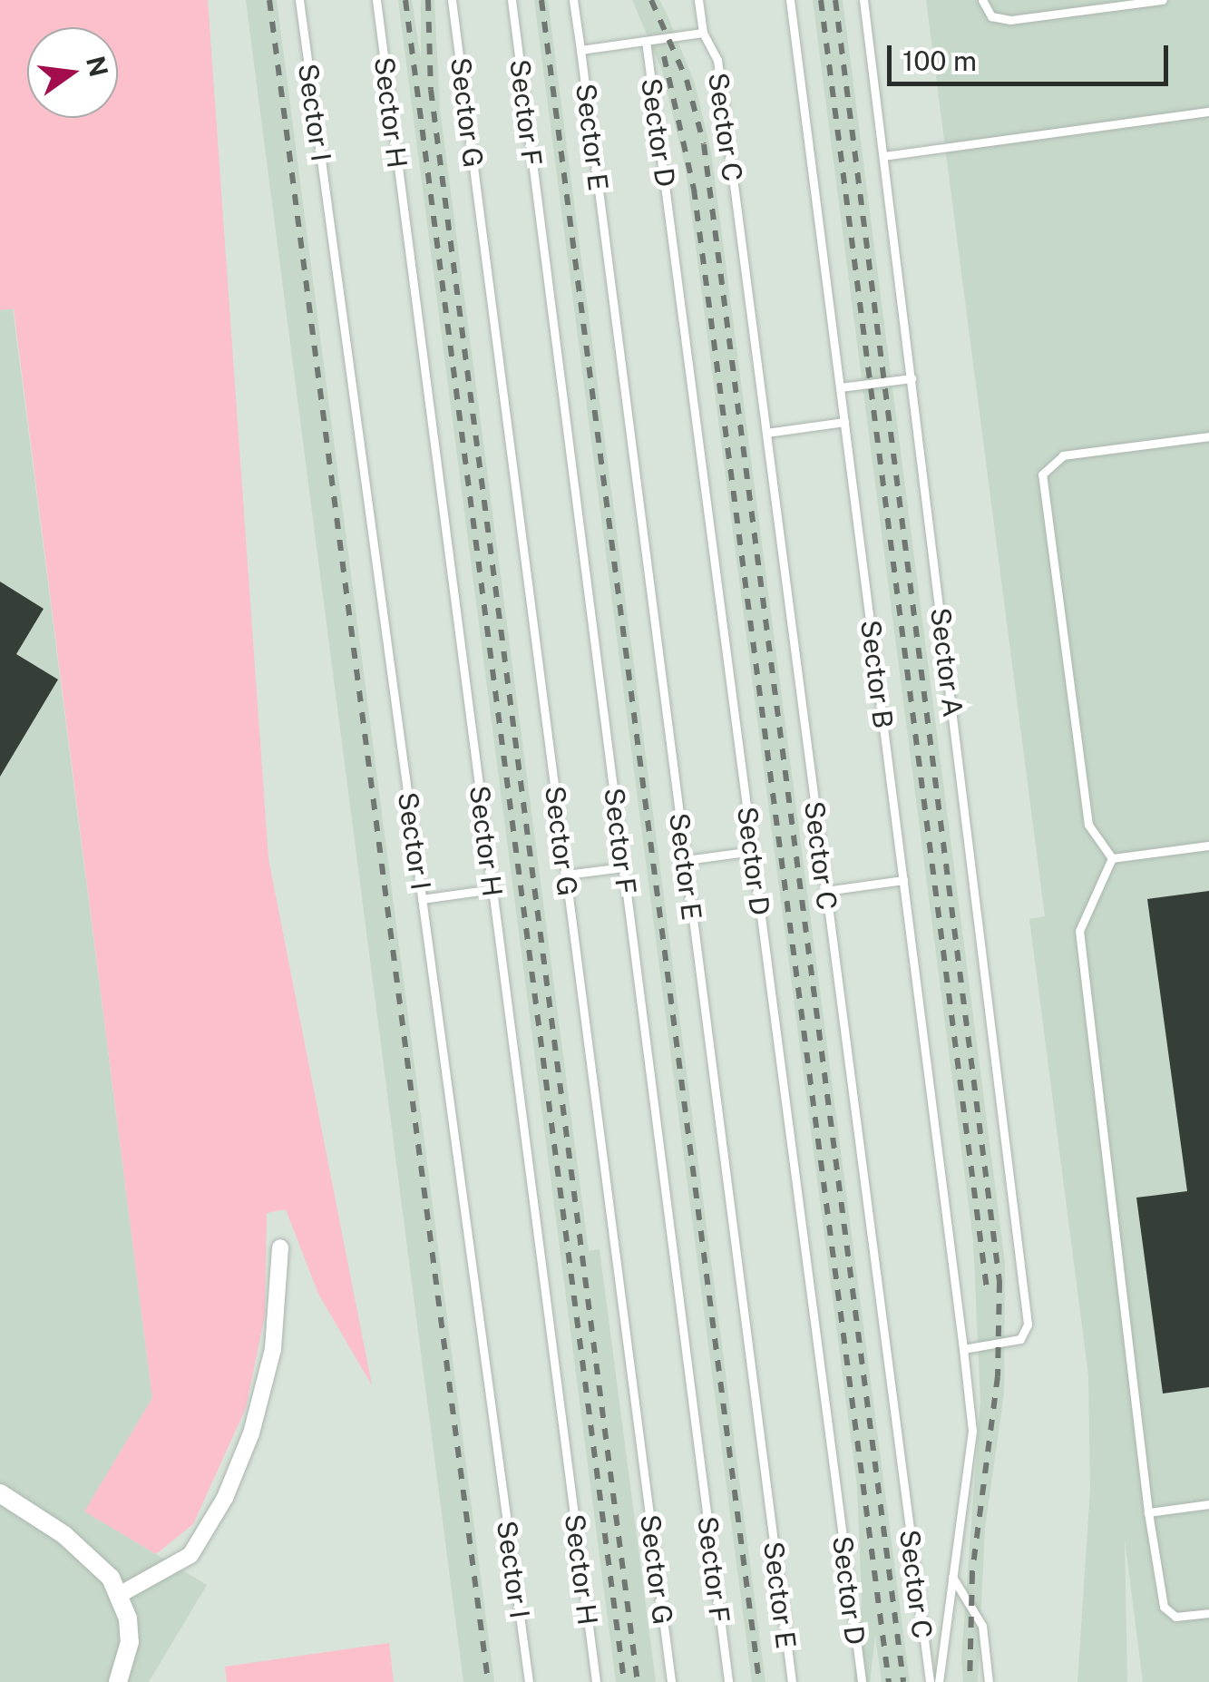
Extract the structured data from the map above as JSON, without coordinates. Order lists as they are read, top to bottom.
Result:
{
  "streets": {
    "lane": [
      "Sector I",
      "Sector H",
      "Sector G",
      "Sector F",
      "Sector C",
      "Sector D",
      "Sector E",
      "Sector A",
      "Sector B"
    ]
  },
  "crossings": [
    ["Sector A", "Sector B"]
  ],
  "scale_bar": "100 m",
  "north": "right"
}
